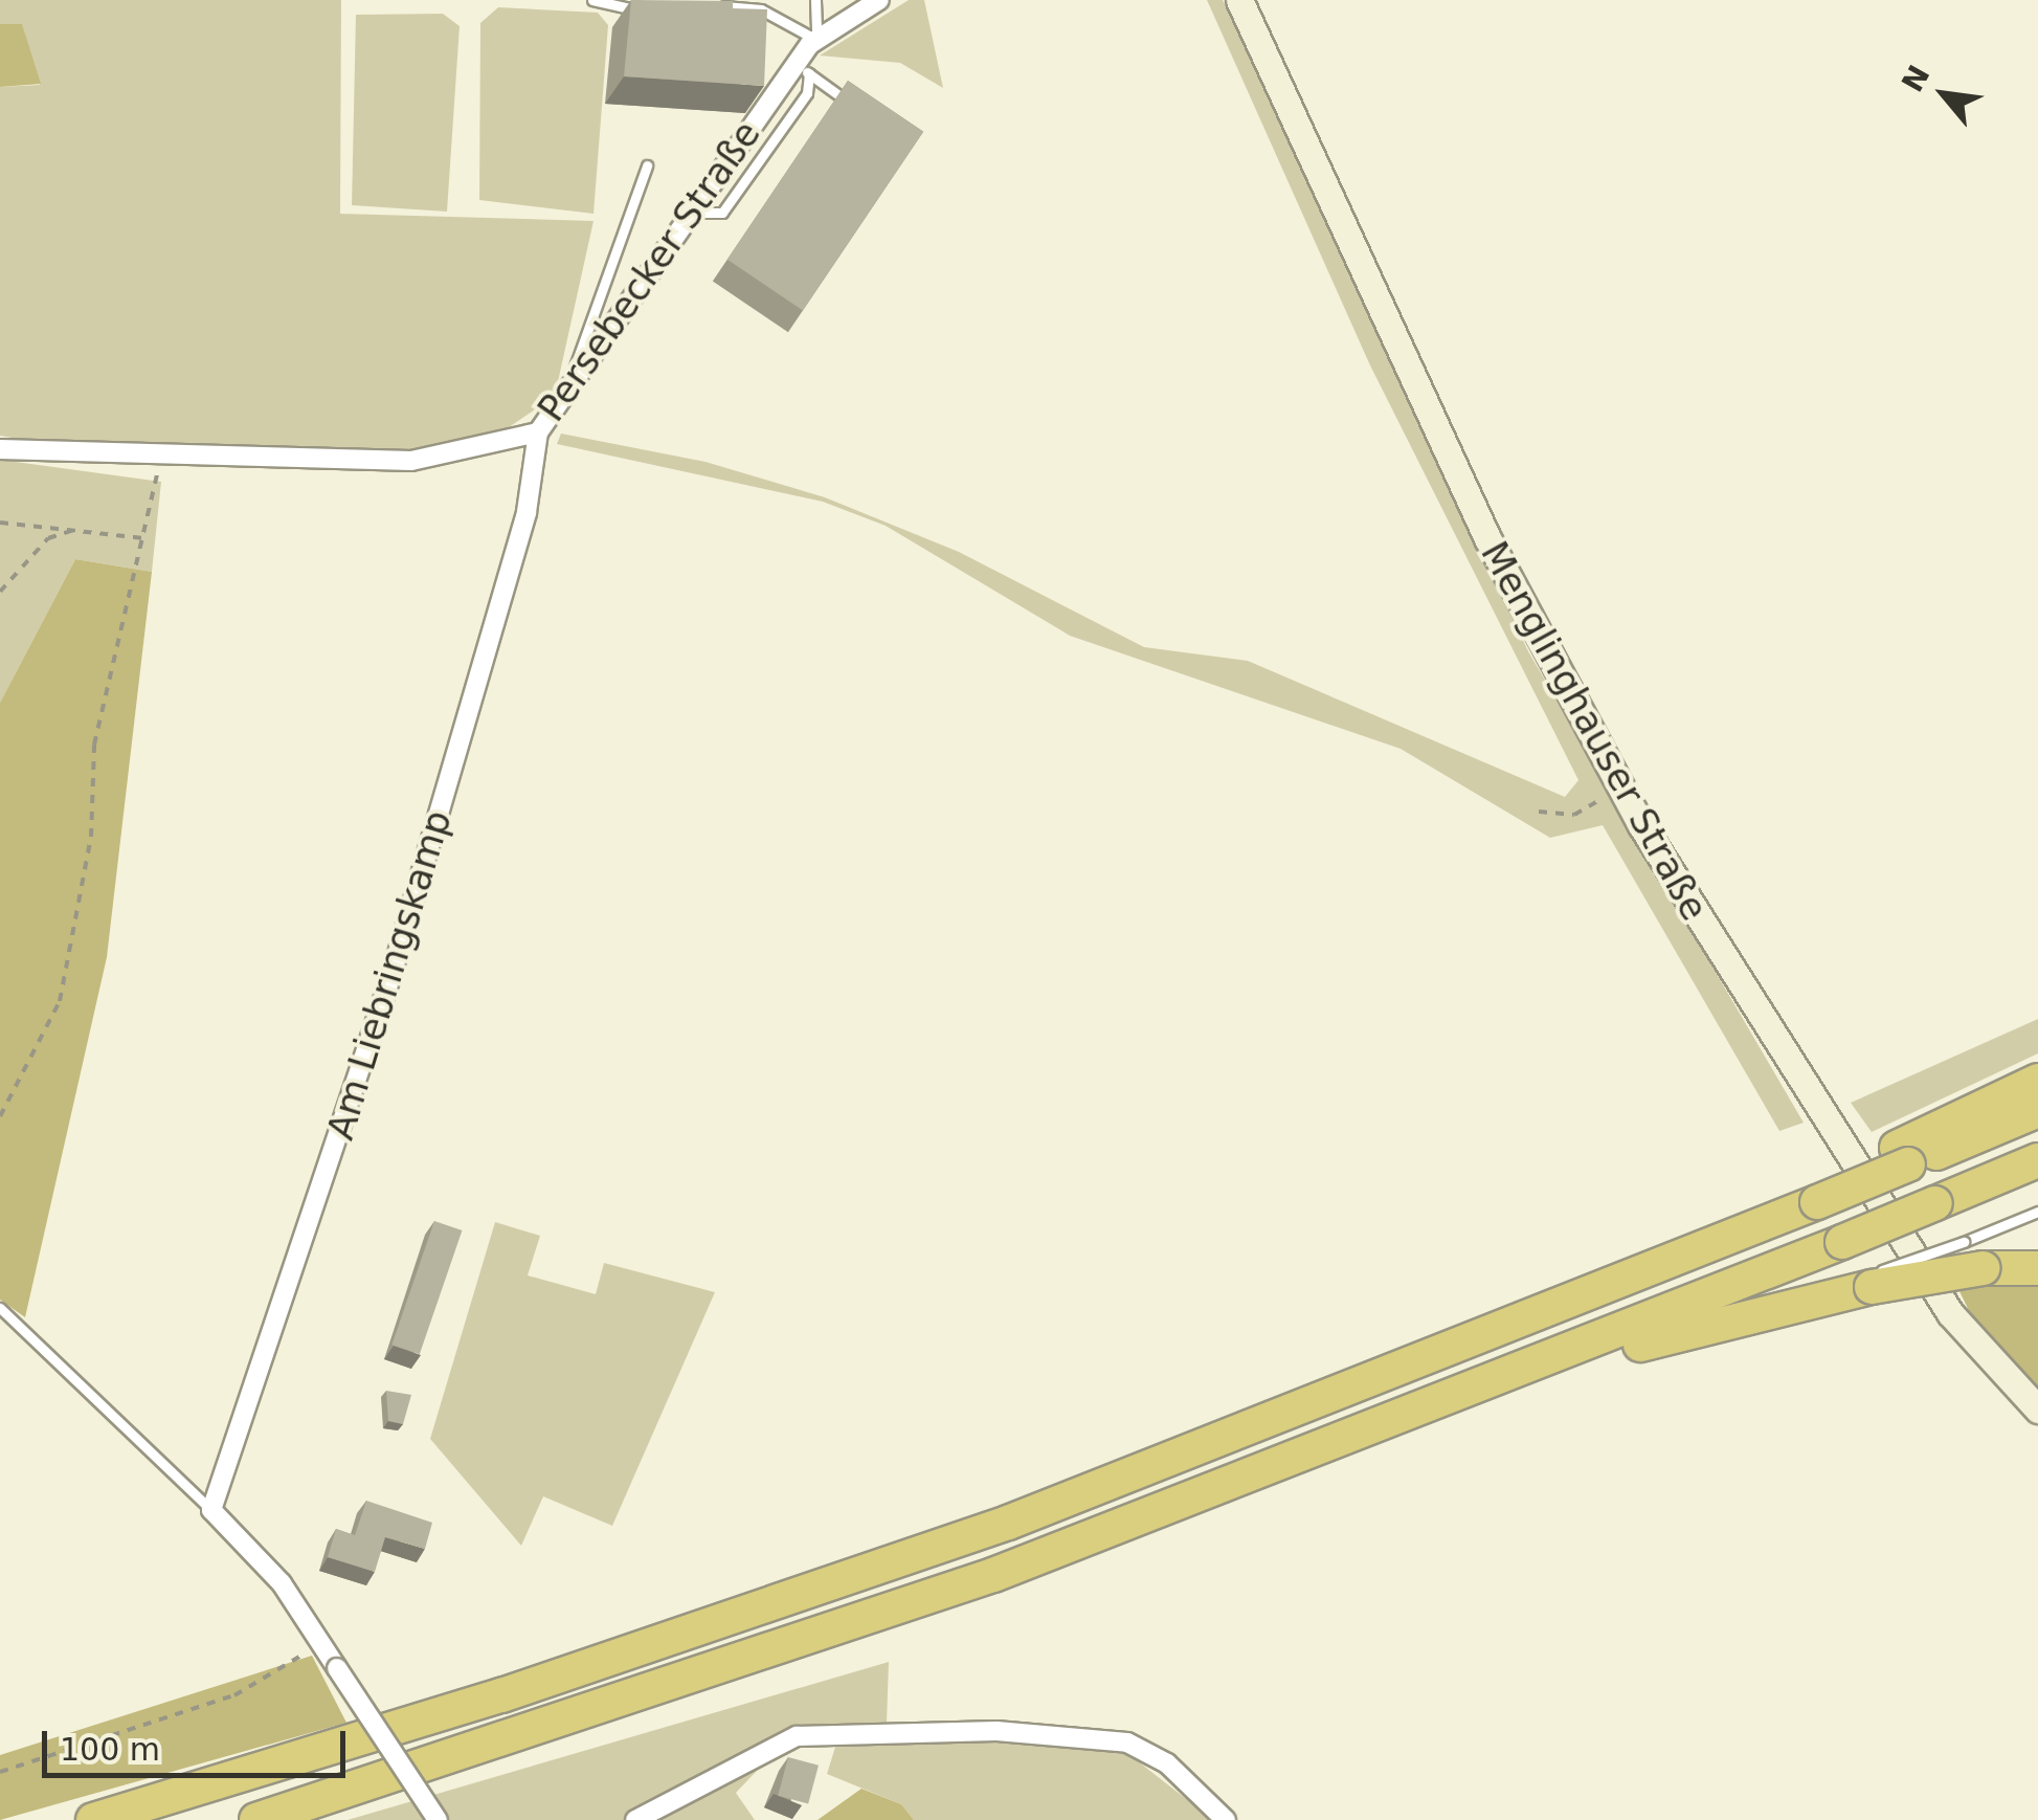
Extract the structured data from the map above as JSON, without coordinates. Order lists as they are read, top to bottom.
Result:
{
  "streets": {
    "street": ["Persebecker Straße", "Menglinghauser Straße", "Am Liebringskamp"]
  },
  "crossings": [
    ["Persebecker Straße", "Am Liebringskamp"]
  ],
  "scale_bar": "100 m",
  "north": "top left"
}
